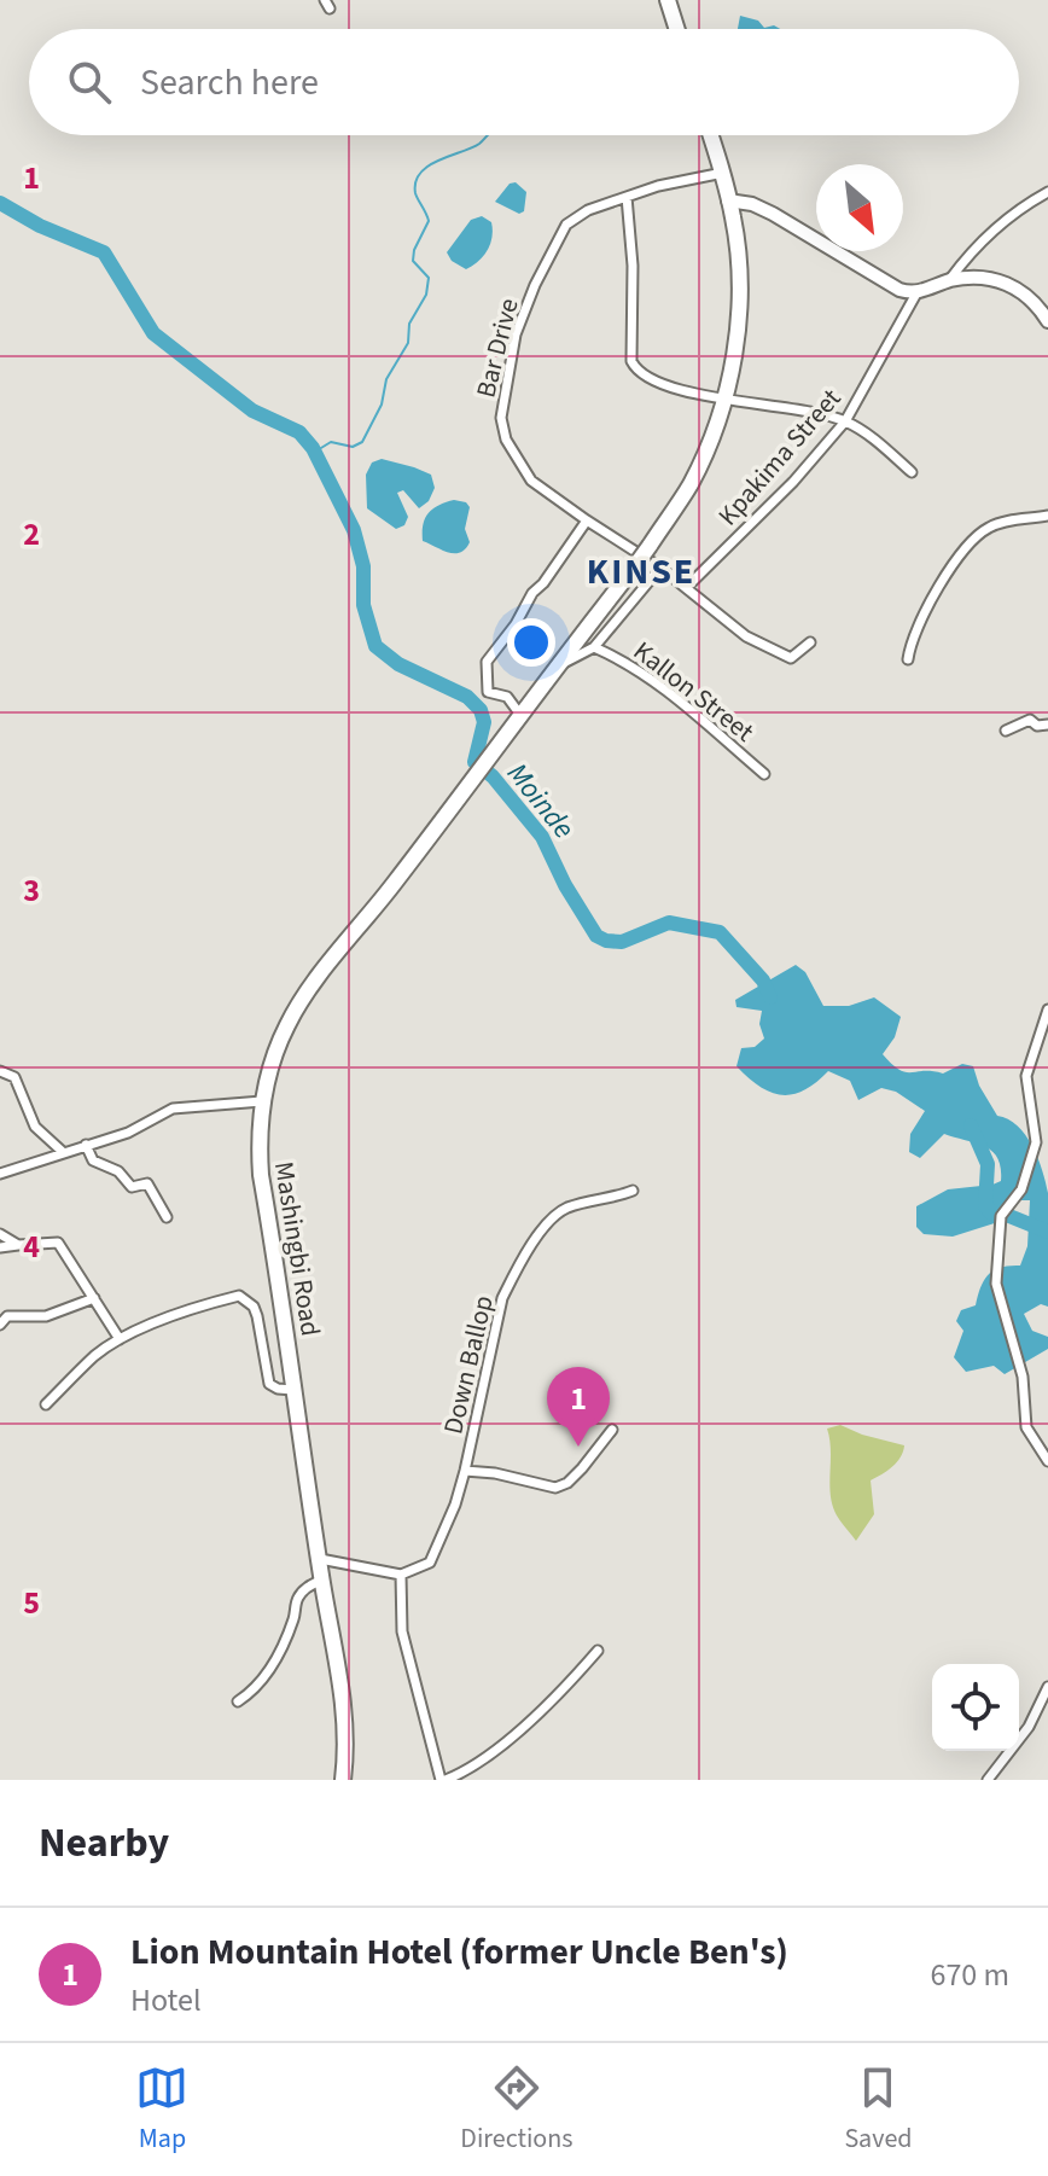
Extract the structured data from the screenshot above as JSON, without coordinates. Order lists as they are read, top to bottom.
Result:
{
  "streets": {
    "main road": ["Mashingbi Road"],
    "street": [
      "Bar Drive",
      "Kpakima Street",
      "Kallon Street",
      "Down Ballop"
    ]
  },
  "crossings": [
    ["Bar Drive", "Kpakima Street"]
  ],
  "districts": ["KINSE"],
  "water": ["Moinde"],
  "north": "bottom right",
  "page": {
    "search": "Search here",
    "pins": "1",
    "heading": "Nearby",
    "list": [
      {
        "mark": "1",
        "name": "Lion Mountain Hotel (former Uncle Ben's)",
        "note": "Hotel",
        "value": "670 m"
      }
    ],
    "nav": ["Map", "Directions", "Saved"]
  },
  "grid": {
    "rows": [
      "1",
      "2",
      "3",
      "4",
      "5"
    ]
  }
}
